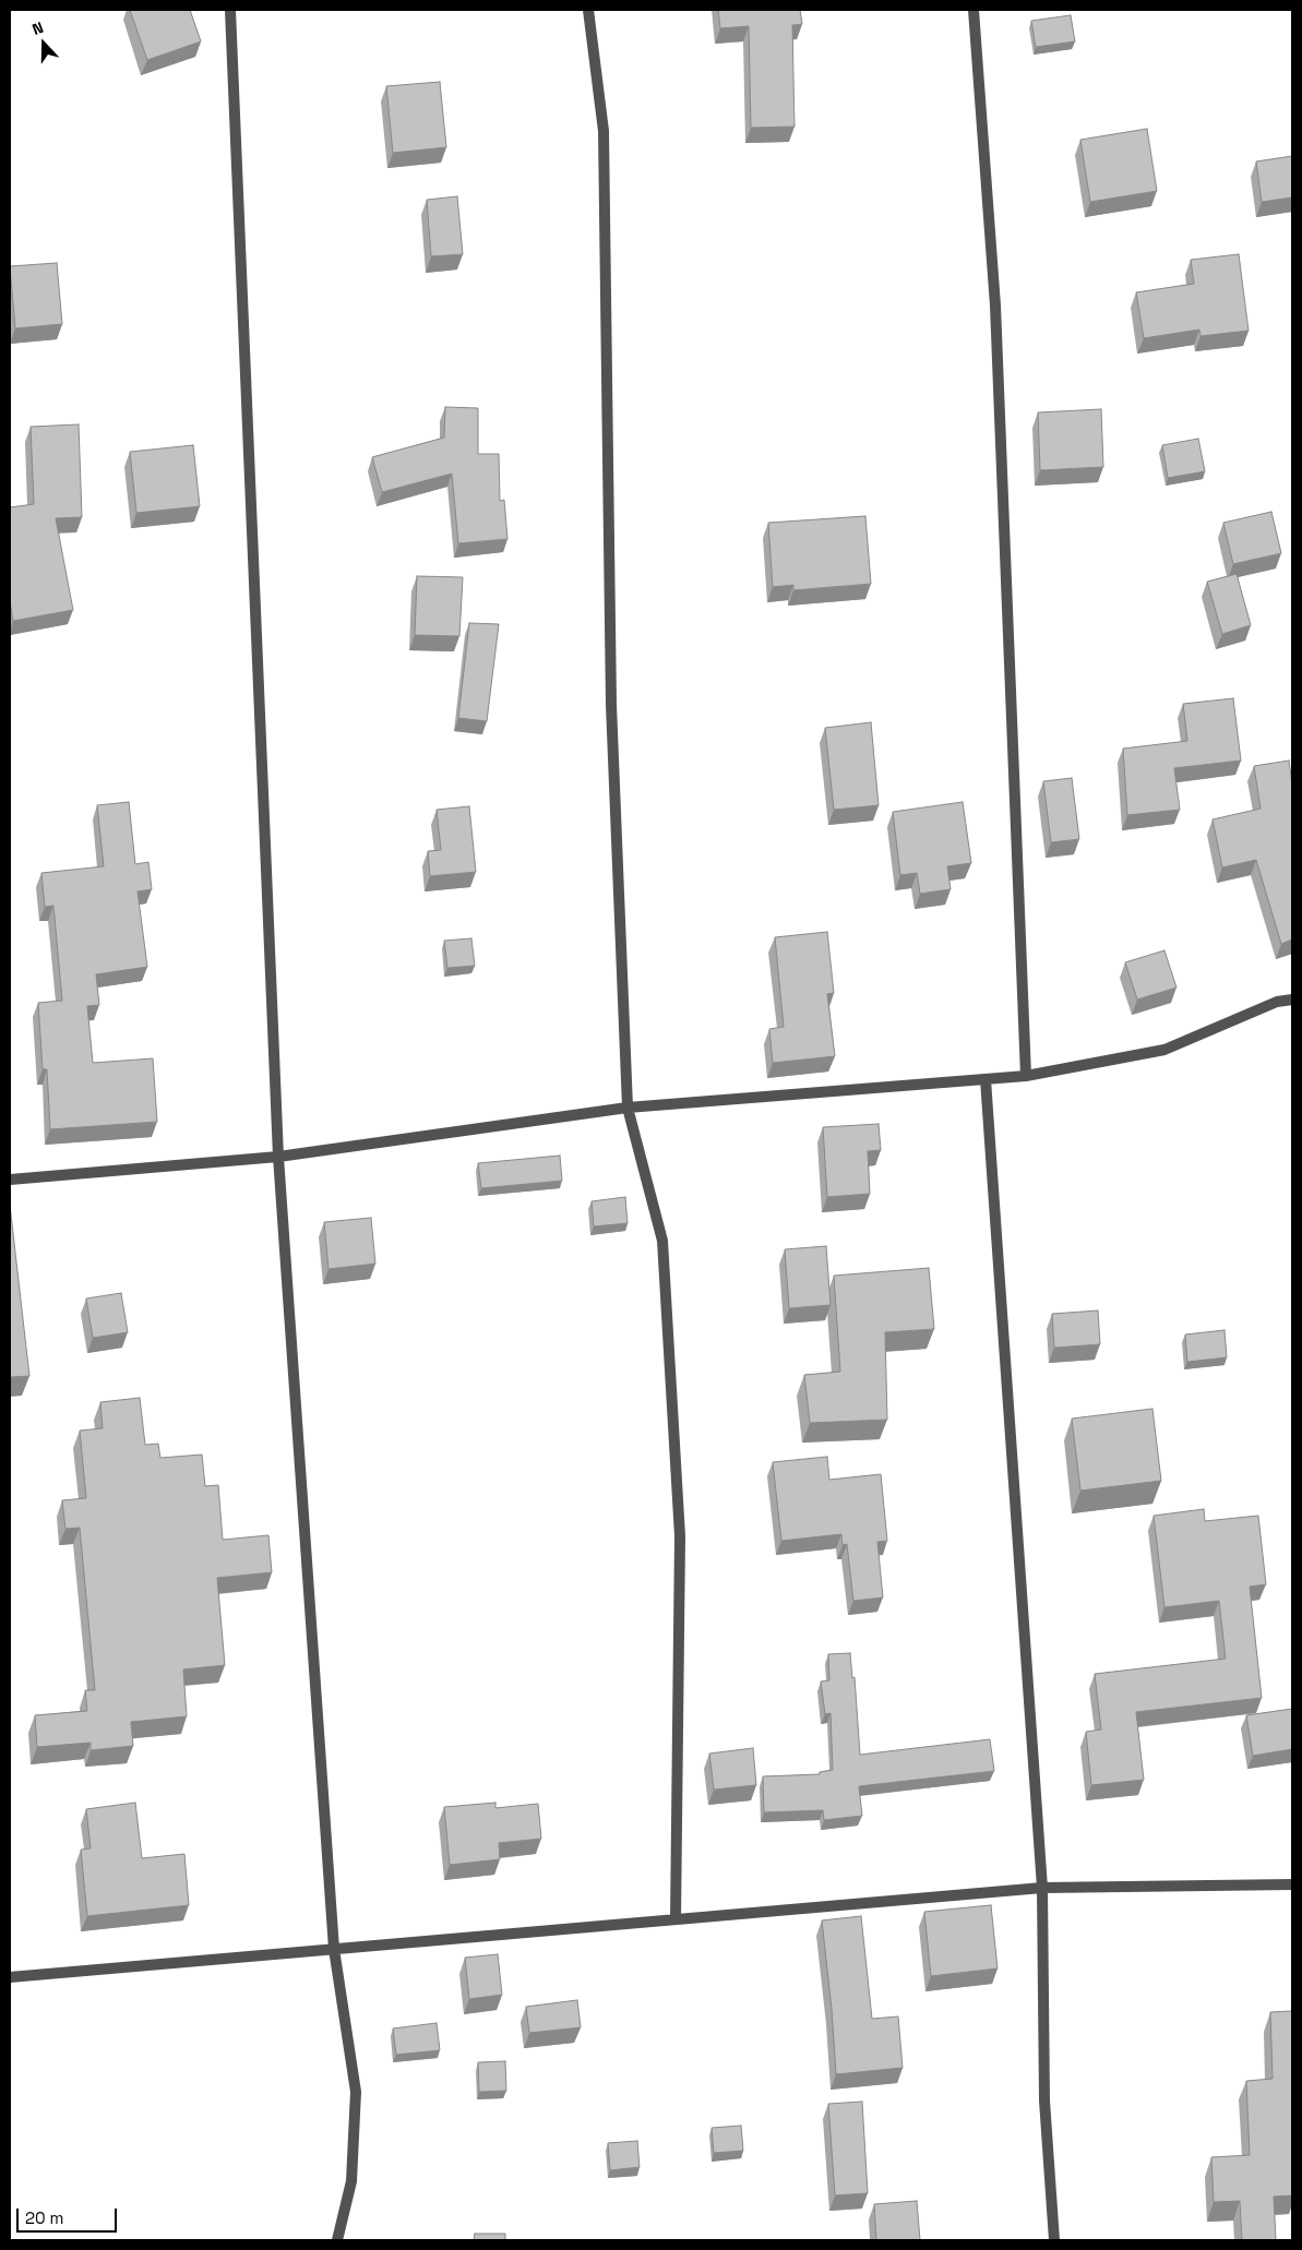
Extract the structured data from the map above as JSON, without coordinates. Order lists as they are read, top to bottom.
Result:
{
  "scale_bar": "20 m",
  "north": "top"
}
